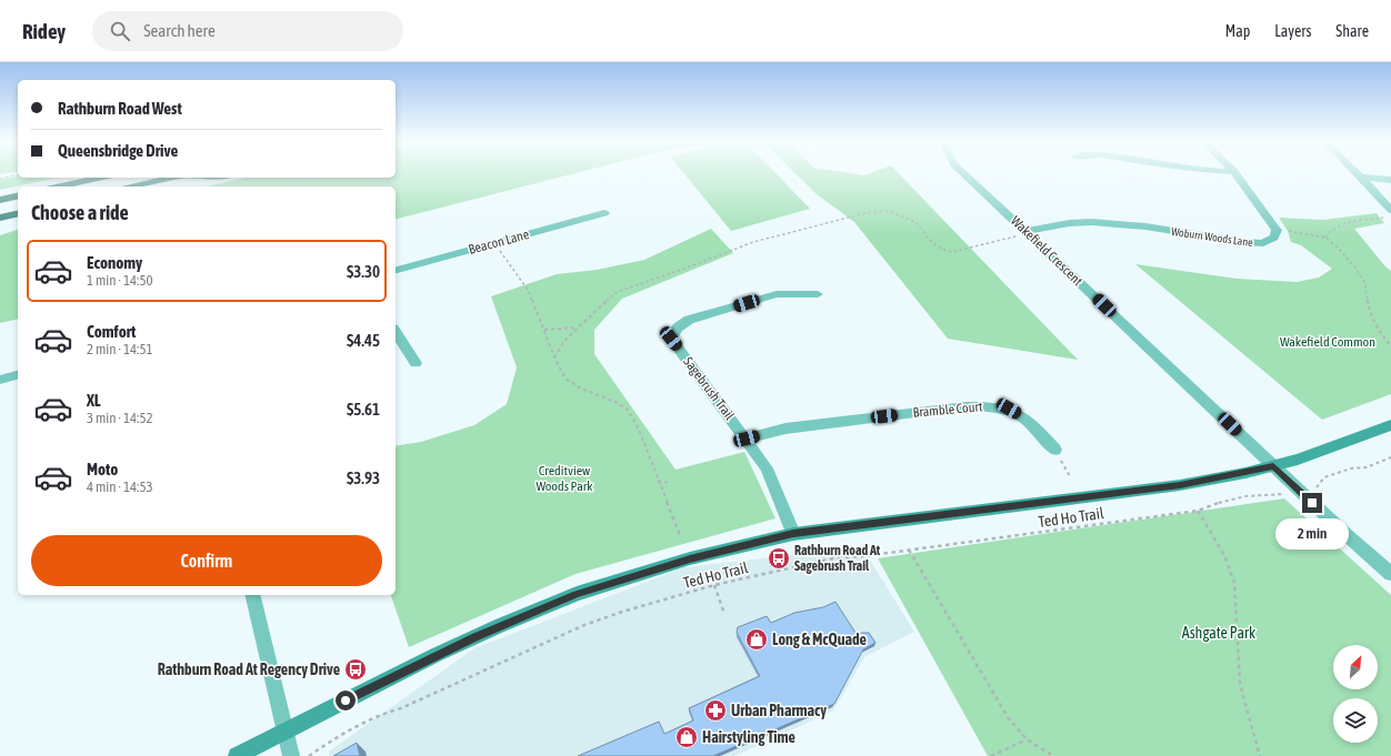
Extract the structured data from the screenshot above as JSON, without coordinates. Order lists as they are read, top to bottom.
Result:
{
  "streets": {
    "street": [
      "Woburn Woods Lane",
      "Beacon Lane",
      "Wakefield Crescent",
      "Sagebrush Trail",
      "Bramble Court"
    ],
    "path": ["Ted Ho Trail"]
  },
  "crossings": [
    ["Woburn Woods Lane", "Wakefield Crescent"],
    ["Sagebrush Trail", "Bramble Court"]
  ],
  "parks": ["Wakefield Common", "Creditview Woods Park", "Ashgate Park"],
  "places": {
    "bus stop": ["Rathburn Road At Sagebrush Trail", "Rathburn Road At Regency Drive"],
    "shop": ["Long & McQuade", "Hairstyling Time"],
    "pharmacy": ["Urban Pharmacy"]
  },
  "north": "top right",
  "page": {
    "header": "Ridey",
    "search": "Search here",
    "nav": ["Map", "Layers", "Share"],
    "banner": ["Rathburn Road West", "Queensbridge Drive"],
    "heading": "Choose a ride",
    "list": [
      {
        "name": "Economy",
        "note": "1 min · 14:50",
        "value": "$3.30"
      },
      {
        "name": "Comfort",
        "note": "2 min · 14:51",
        "value": "$4.45"
      },
      {
        "name": "XL",
        "note": "3 min · 14:52",
        "value": "$5.61"
      },
      {
        "name": "Moto",
        "note": "4 min · 14:53",
        "value": "$3.93"
      }
    ],
    "bubble": "2 min",
    "buttons": "Confirm"
  }
}
